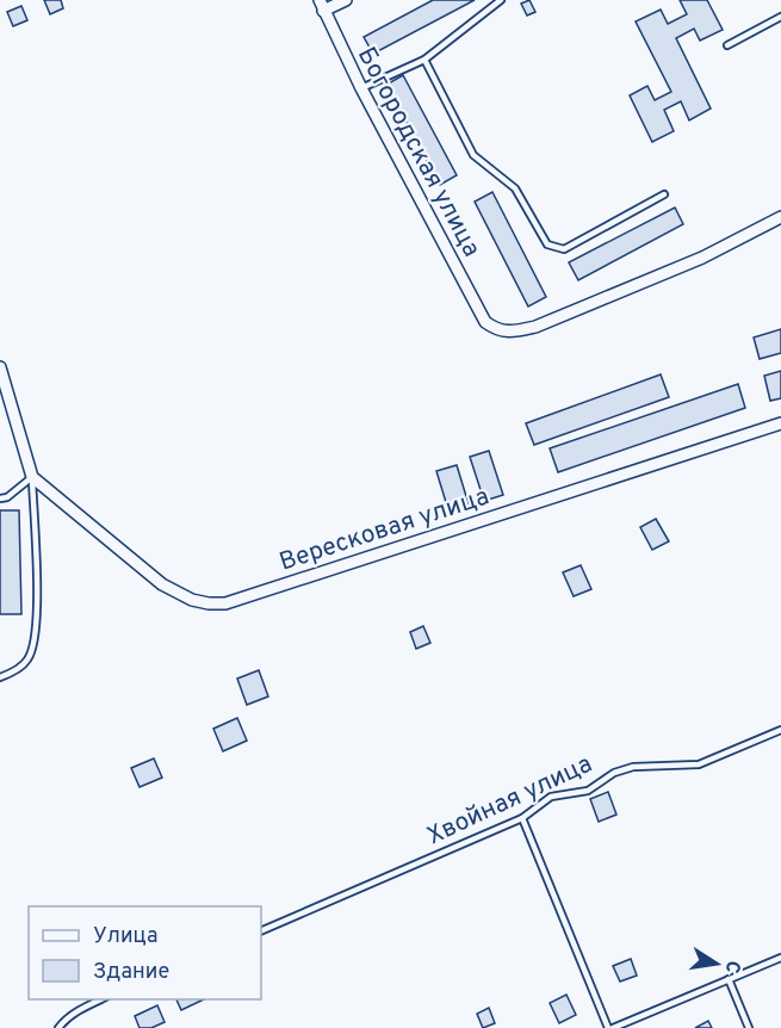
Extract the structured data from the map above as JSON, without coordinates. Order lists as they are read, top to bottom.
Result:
{
  "streets": {
    "street": ["Богородская улица", "Вересковая улица"],
    "lane": ["Хвойная улица"]
  },
  "legend": ["Улица", "Здание"],
  "north": "right"
}
